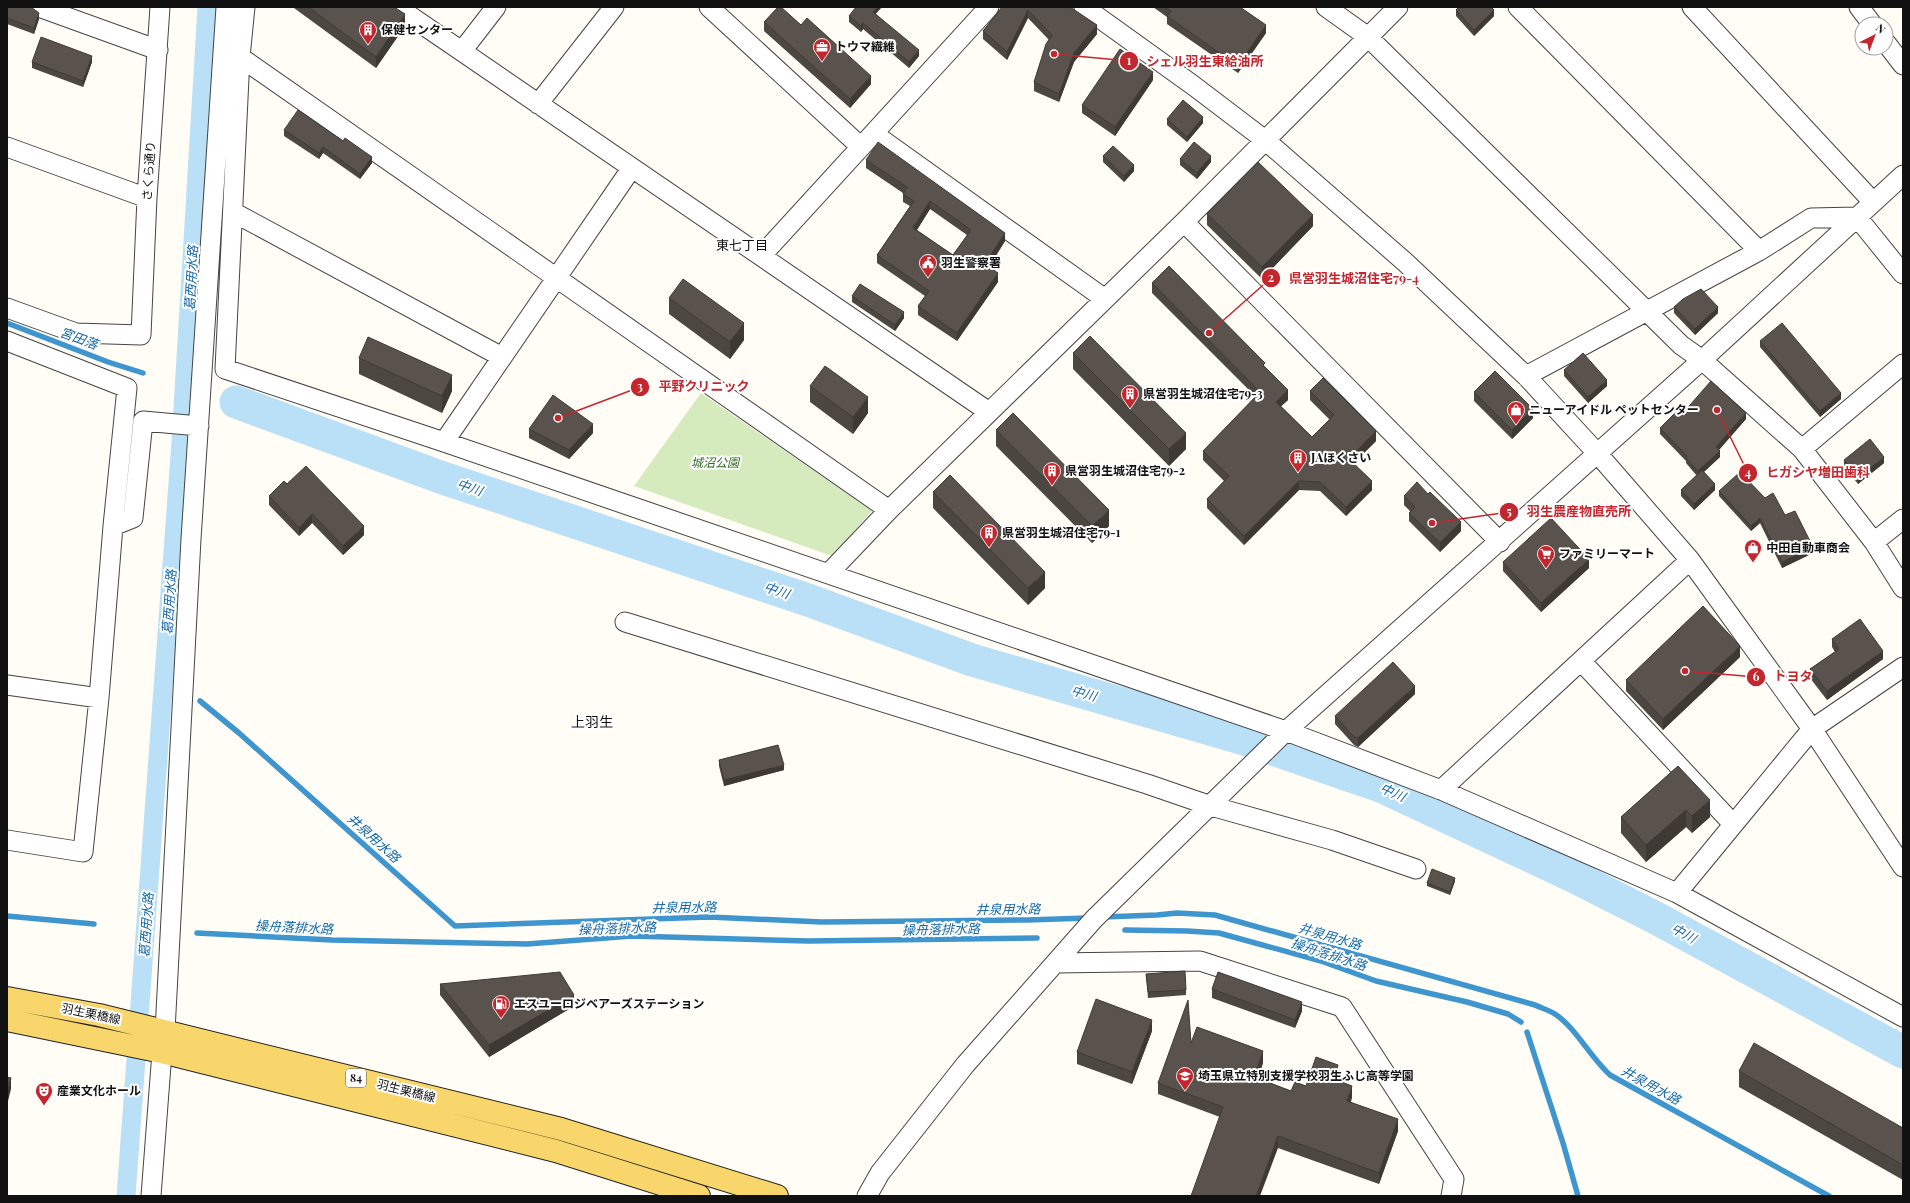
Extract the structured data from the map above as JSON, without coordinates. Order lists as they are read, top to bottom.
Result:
{
  "streets": {
    "main road": ["羽生栗橋線", "84"],
    "street": ["さくら通り"]
  },
  "districts": ["東七丁目", "上羽生"],
  "water": [
    "葛西用水路",
    "宮田落",
    "中川",
    "井泉用水路",
    "操舟落排水路"
  ],
  "parks": ["城沼公園"],
  "places": {
    "building": [
      "保健センター",
      "県営羽生城沼住宅79-3",
      "JAほくさい",
      "県営羽生城沼住宅79-2",
      "県営羽生城沼住宅79-1"
    ],
    "other": [
      "シェル羽生東給油所",
      "県営羽生城沼住宅79-4",
      "ヒガシヤ増田歯科",
      "平野クリニック",
      "羽生農産物直売所",
      "トヨタ"
    ],
    "office": ["トウマ繊維"],
    "public building": ["羽生警察署"],
    "shop": ["ニューアイドル ペットセンター", "中田自動車商会"],
    "supermarket": ["ファミリーマート"],
    "fuel station": ["エスユーロジベアーズステーション"],
    "school or university": ["埼玉県立特別支援学校羽生ふじ高等学園"],
    "theatre": ["産業文化ホール"]
  },
  "north": "top right"
}
